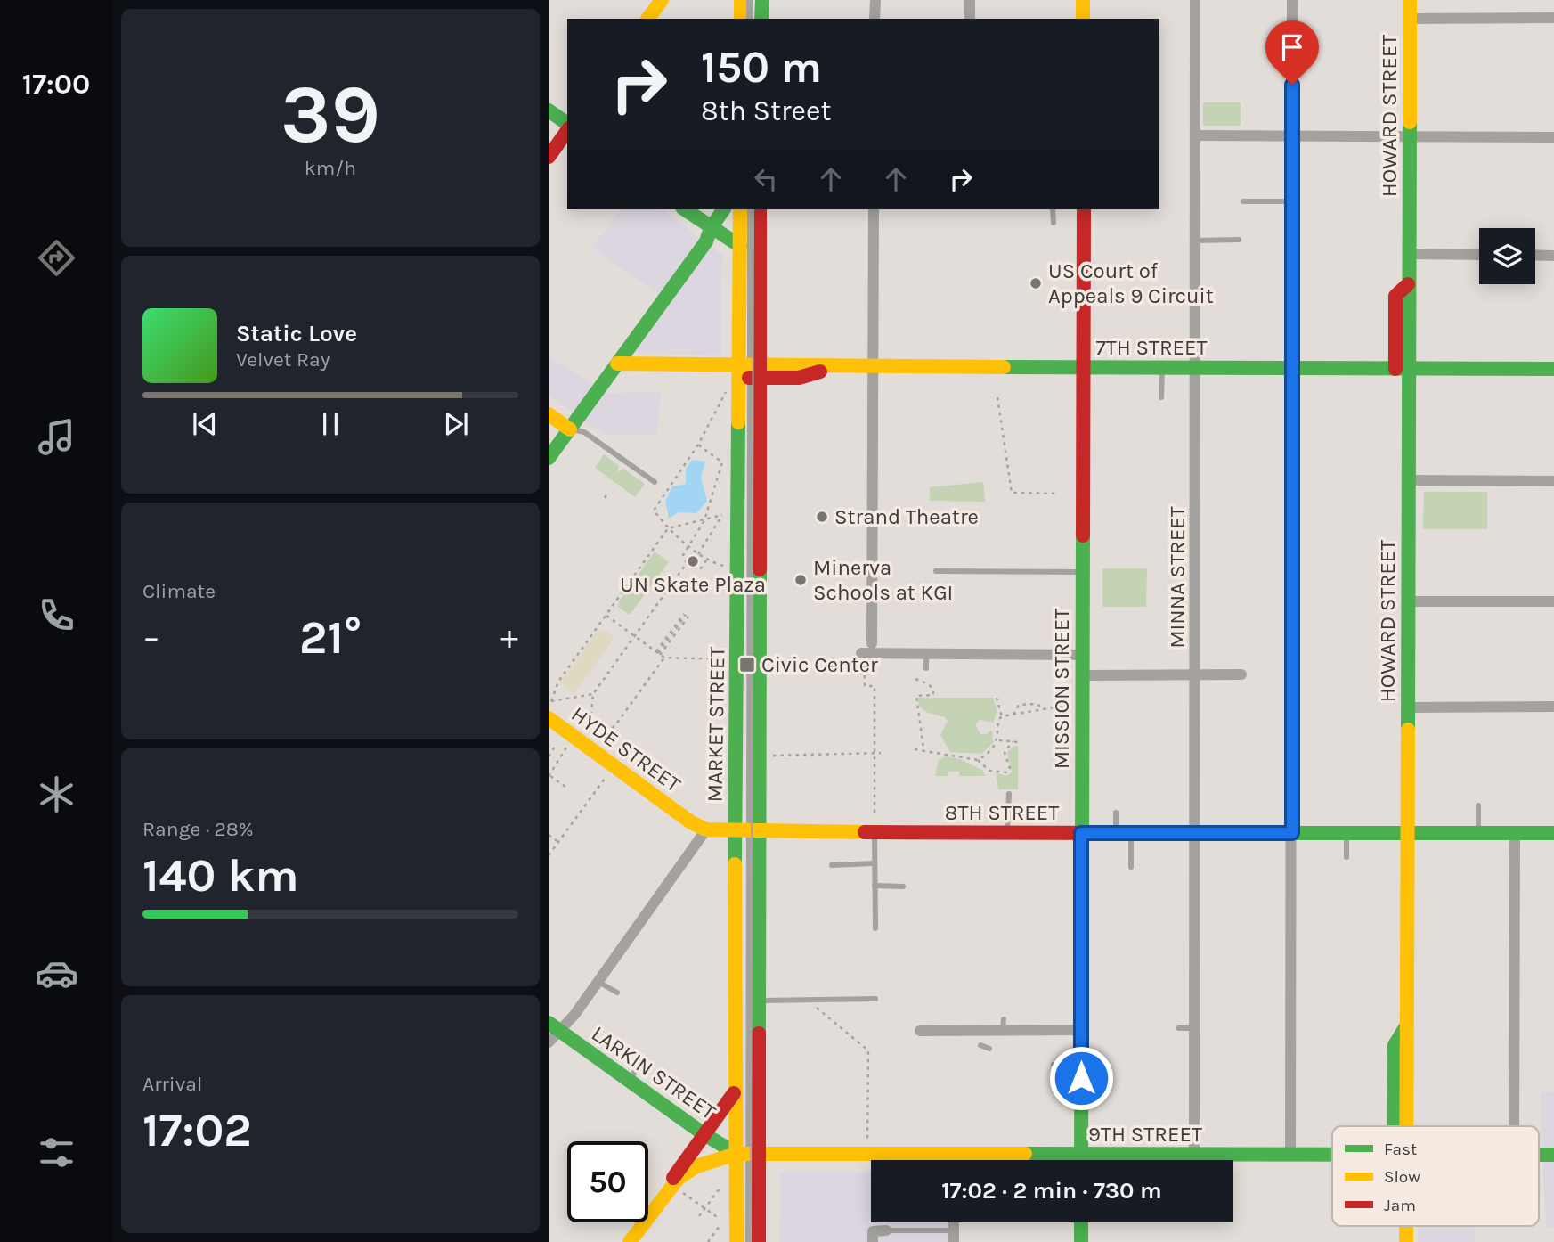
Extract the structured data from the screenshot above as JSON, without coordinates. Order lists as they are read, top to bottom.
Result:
{
  "streets": {
    "main road": [
      "HOWARD STREET",
      "7TH STREET",
      "MISSION STREET",
      "MARKET STREET",
      "HYDE STREET",
      "8TH STREET",
      "LARKIN STREET",
      "9TH STREET"
    ],
    "street": ["MINNA STREET"]
  },
  "crossings": [
    ["HOWARD STREET", "7TH STREET"],
    ["HOWARD STREET", "8TH STREET"],
    ["7TH STREET", "MINNA STREET"],
    ["7TH STREET", "MISSION STREET"],
    ["7TH STREET", "MARKET STREET"],
    ["MINNA STREET", "8TH STREET"],
    ["MINNA STREET", "9TH STREET"],
    ["MISSION STREET", "8TH STREET"],
    ["MISSION STREET", "9TH STREET"],
    ["MARKET STREET", "HYDE STREET"],
    ["MARKET STREET", "8TH STREET"],
    ["MARKET STREET", "LARKIN STREET"],
    ["MARKET STREET", "9TH STREET"],
    ["HYDE STREET", "8TH STREET"],
    ["LARKIN STREET", "9TH STREET"]
  ],
  "places": {
    "other": [
      "US Court of Appeals 9 Circuit",
      "Strand Theatre",
      "UN Skate Plaza",
      "Minerva Schools at KGI"
    ],
    "transit": ["Civic Center"]
  },
  "legend": ["Fast", "Slow", "Jam"],
  "page": {
    "tabs": "17:00",
    "tile": [
      ["39", "km/h"],
      "Climate",
      ["Range · 28%", "140 km"],
      ["Arrival", "17:02"]
    ],
    "turn": ["150 m", "8th Street"],
    "song": ["Static Love", "Velvet Ray"],
    "heat": ["−", "21°", "+"],
    "limit": "50",
    "trip": "17:02 · 2 min · 730 m"
  }
}
